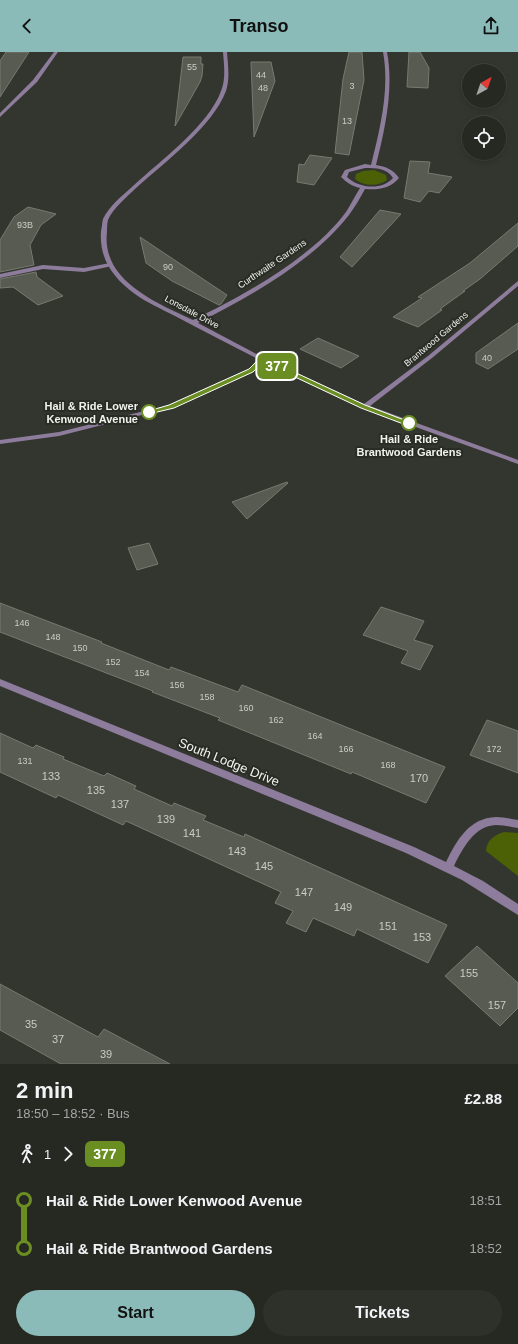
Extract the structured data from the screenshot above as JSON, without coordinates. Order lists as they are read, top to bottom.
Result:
{
  "streets": {
    "street": [
      "Curthwaite Gardens",
      "Lonsdale Drive",
      "Brantwood Gardens",
      "South Lodge Drive"
    ]
  },
  "crossings": [
    ["Curthwaite Gardens", "Lonsdale Drive"],
    ["Lonsdale Drive", "Brantwood Gardens"]
  ],
  "places": ["Hail & Ride Lower Kenwood Avenue", "Hail & Ride Brantwood Gardens"],
  "lines": ["bus line 377"],
  "house_numbers": [
    "55",
    "44",
    "3",
    "48",
    "13",
    "93B",
    "90",
    "40",
    "146",
    "148",
    "150",
    "152",
    "154",
    "156",
    "158",
    "160",
    "162",
    "164",
    "166",
    "172",
    "131",
    "168",
    "133",
    "170",
    "135",
    "137",
    "139",
    "141",
    "143",
    "145",
    "147",
    "149",
    "151",
    "153",
    "155",
    "157",
    "35",
    "37",
    "39"
  ],
  "north": "top right",
  "page": {
    "header": "Transo",
    "on_map": "377",
    "heading": ["2 min", "18:50 – 18:52 · Bus", "£2.88"],
    "legs": ["1", "377"],
    "list": [
      {
        "name": "Hail & Ride Lower Kenwood Avenue",
        "value": "18:51"
      },
      {
        "name": "Hail & Ride Brantwood Gardens",
        "value": "18:52"
      }
    ],
    "buttons": ["Start", "Tickets"]
  }
}
